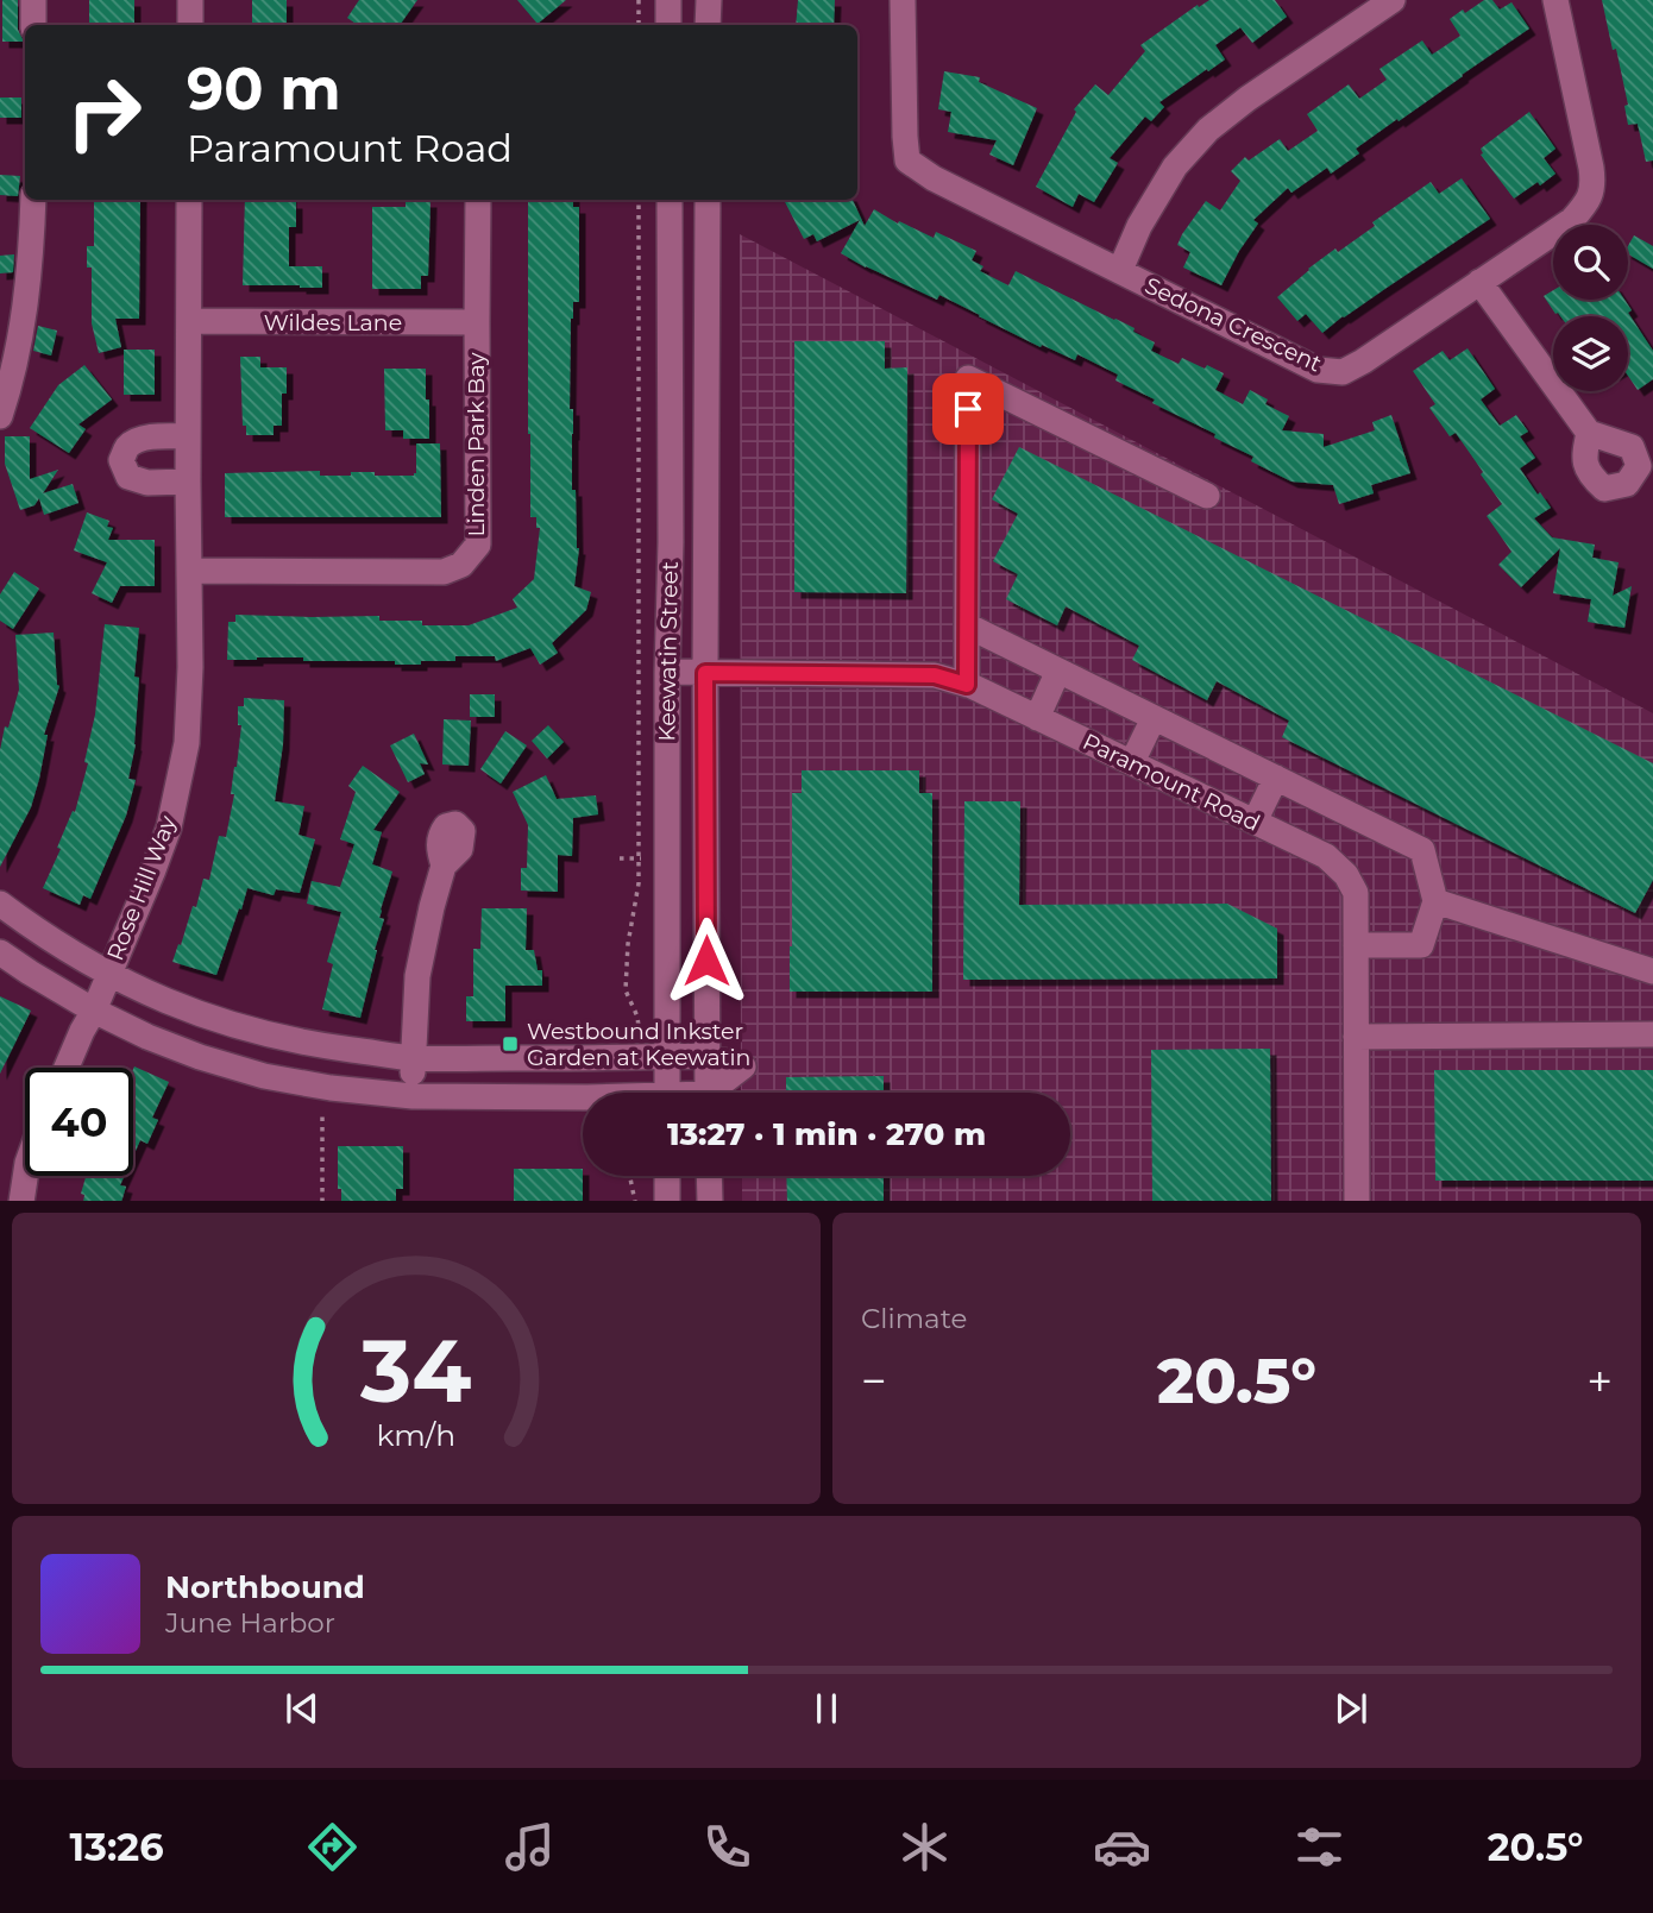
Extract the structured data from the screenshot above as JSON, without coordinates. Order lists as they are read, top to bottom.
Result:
{
  "streets": {
    "street": [
      "Wildes Lane",
      "Sedona Crescent",
      "Linden Park Bay",
      "Keewatin Street",
      "Paramount Road",
      "Rose Hill Way"
    ]
  },
  "crossings": [
    ["Wildes Lane", "Linden Park Bay"],
    ["Wildes Lane", "Rose Hill Way"],
    ["Linden Park Bay", "Rose Hill Way"],
    ["Keewatin Street", "Paramount Road"]
  ],
  "places": {
    "transit": ["Westbound Inkster Garden at Keewatin"]
  },
  "page": {
    "turn": ["90 m", "Paramount Road"],
    "limit": "40",
    "trip": "13:27 · 1 min · 270 m",
    "tile": "Climate",
    "heat": ["−", "20.5°", "+"],
    "song": ["Northbound", "June Harbor"],
    "tabs": ["13:26", "20.5°"],
    "gauge": ["34", "km/h"]
  }
}
